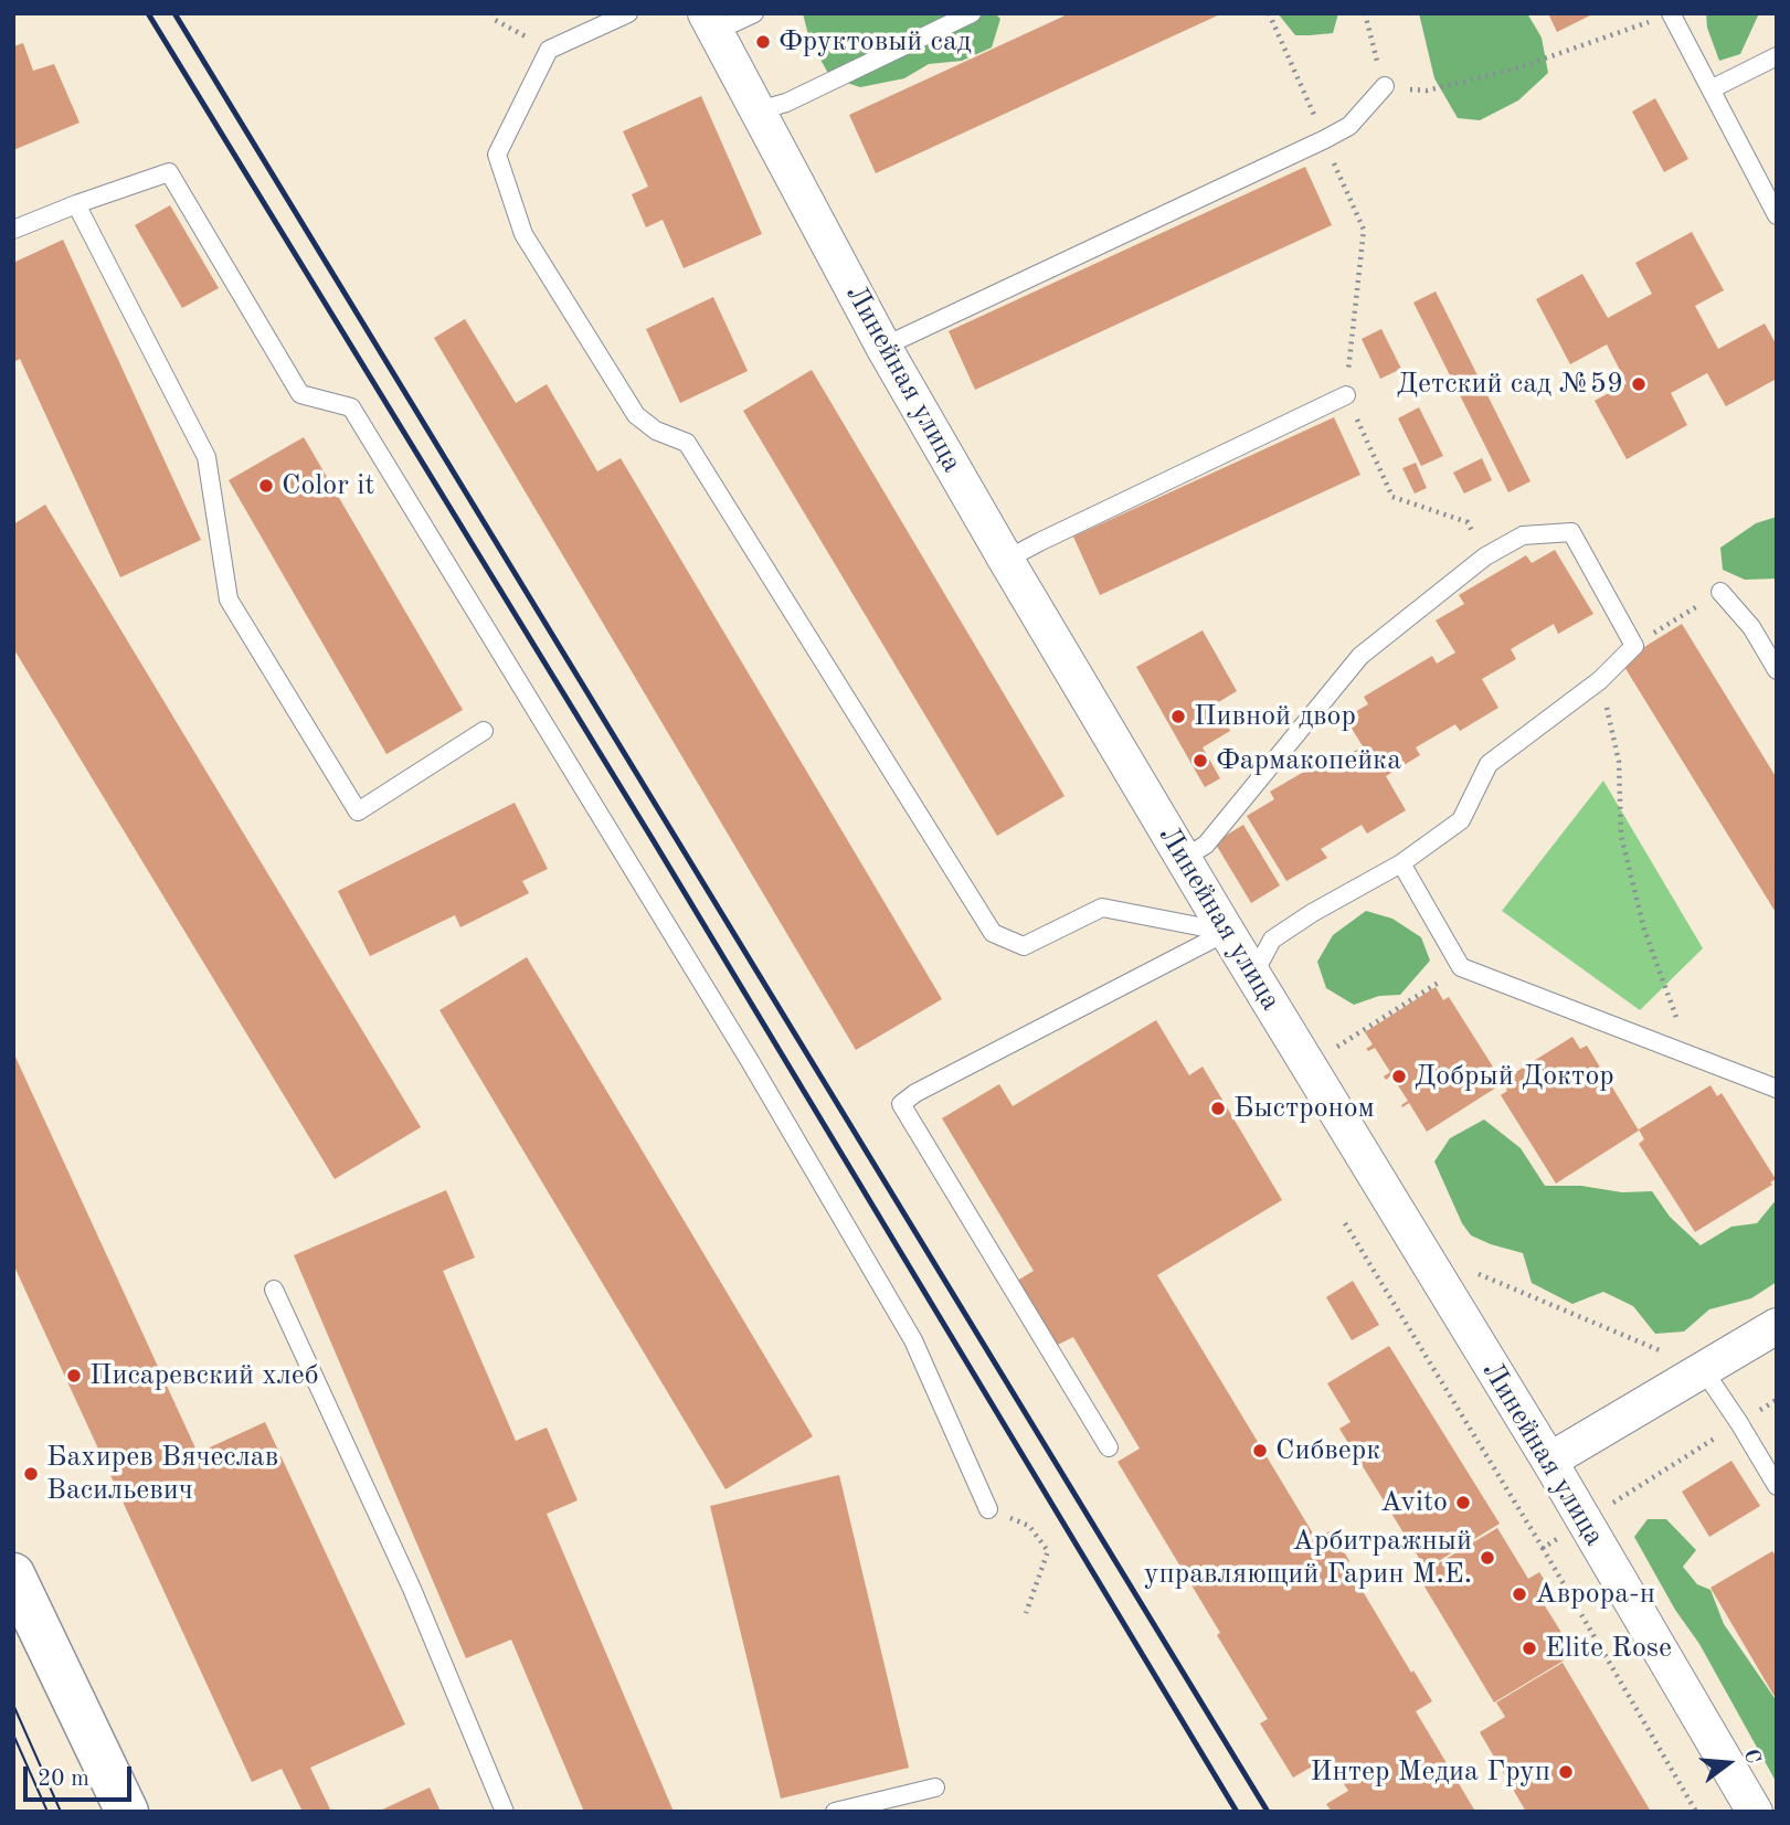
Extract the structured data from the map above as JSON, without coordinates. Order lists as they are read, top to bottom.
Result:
{
  "streets": {
    "street": ["Линейная улица"]
  },
  "places": [
    "Фруктовый сад",
    "Детский сад №59",
    "Color it",
    "Пивной двор",
    "Фармакопейка",
    "Добрый Доктор",
    "Быстроном",
    "Писаревский хлеб",
    "Сибверк",
    "Бахирев Вячеслав Васильевич",
    "Avito",
    "Арбитражный управляющий Гарин М.Е.",
    "Аврора-н",
    "Elite Rose",
    "Интер Медиа Груп"
  ],
  "scale_bar": "20 m",
  "north": "right"
}
